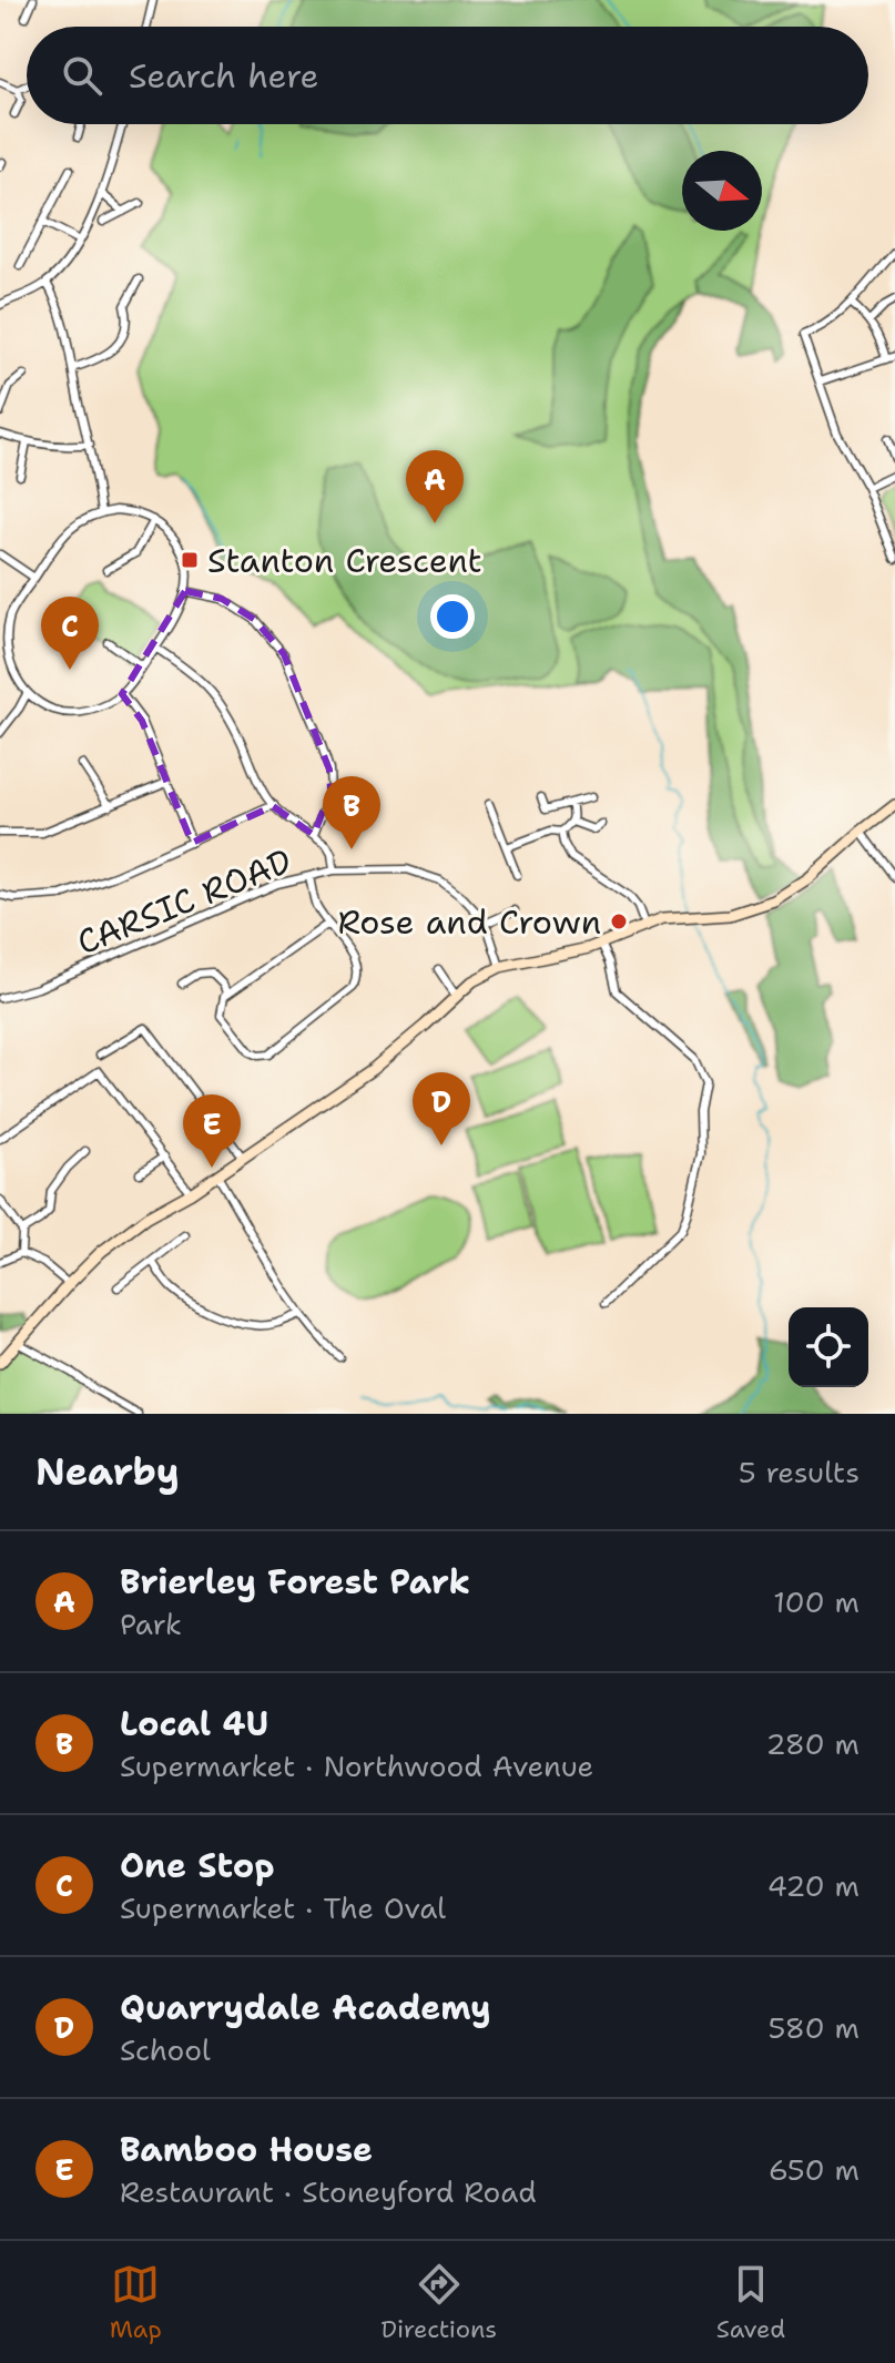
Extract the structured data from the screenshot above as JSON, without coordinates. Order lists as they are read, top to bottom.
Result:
{
  "streets": {
    "street": ["CARSIC ROAD"]
  },
  "places": {
    "transit": ["Stanton Crescent"],
    "other": ["Rose and Crown"]
  },
  "north": "right",
  "page": {
    "search": "Search here",
    "pins": [
      "A",
      "C",
      "B",
      "D",
      "E"
    ],
    "heading": ["Nearby", "5 results"],
    "list": [
      {
        "mark": "A",
        "name": "Brierley Forest Park",
        "note": "Park",
        "value": "100 m"
      },
      {
        "mark": "B",
        "name": "Local 4U",
        "note": "Supermarket · Northwood Avenue",
        "value": "280 m"
      },
      {
        "mark": "C",
        "name": "One Stop",
        "note": "Supermarket · The Oval",
        "value": "420 m"
      },
      {
        "mark": "D",
        "name": "Quarrydale Academy",
        "note": "School",
        "value": "580 m"
      },
      {
        "mark": "E",
        "name": "Bamboo House",
        "note": "Restaurant · Stoneyford Road",
        "value": "650 m"
      }
    ],
    "nav": ["Map", "Directions", "Saved"]
  }
}
